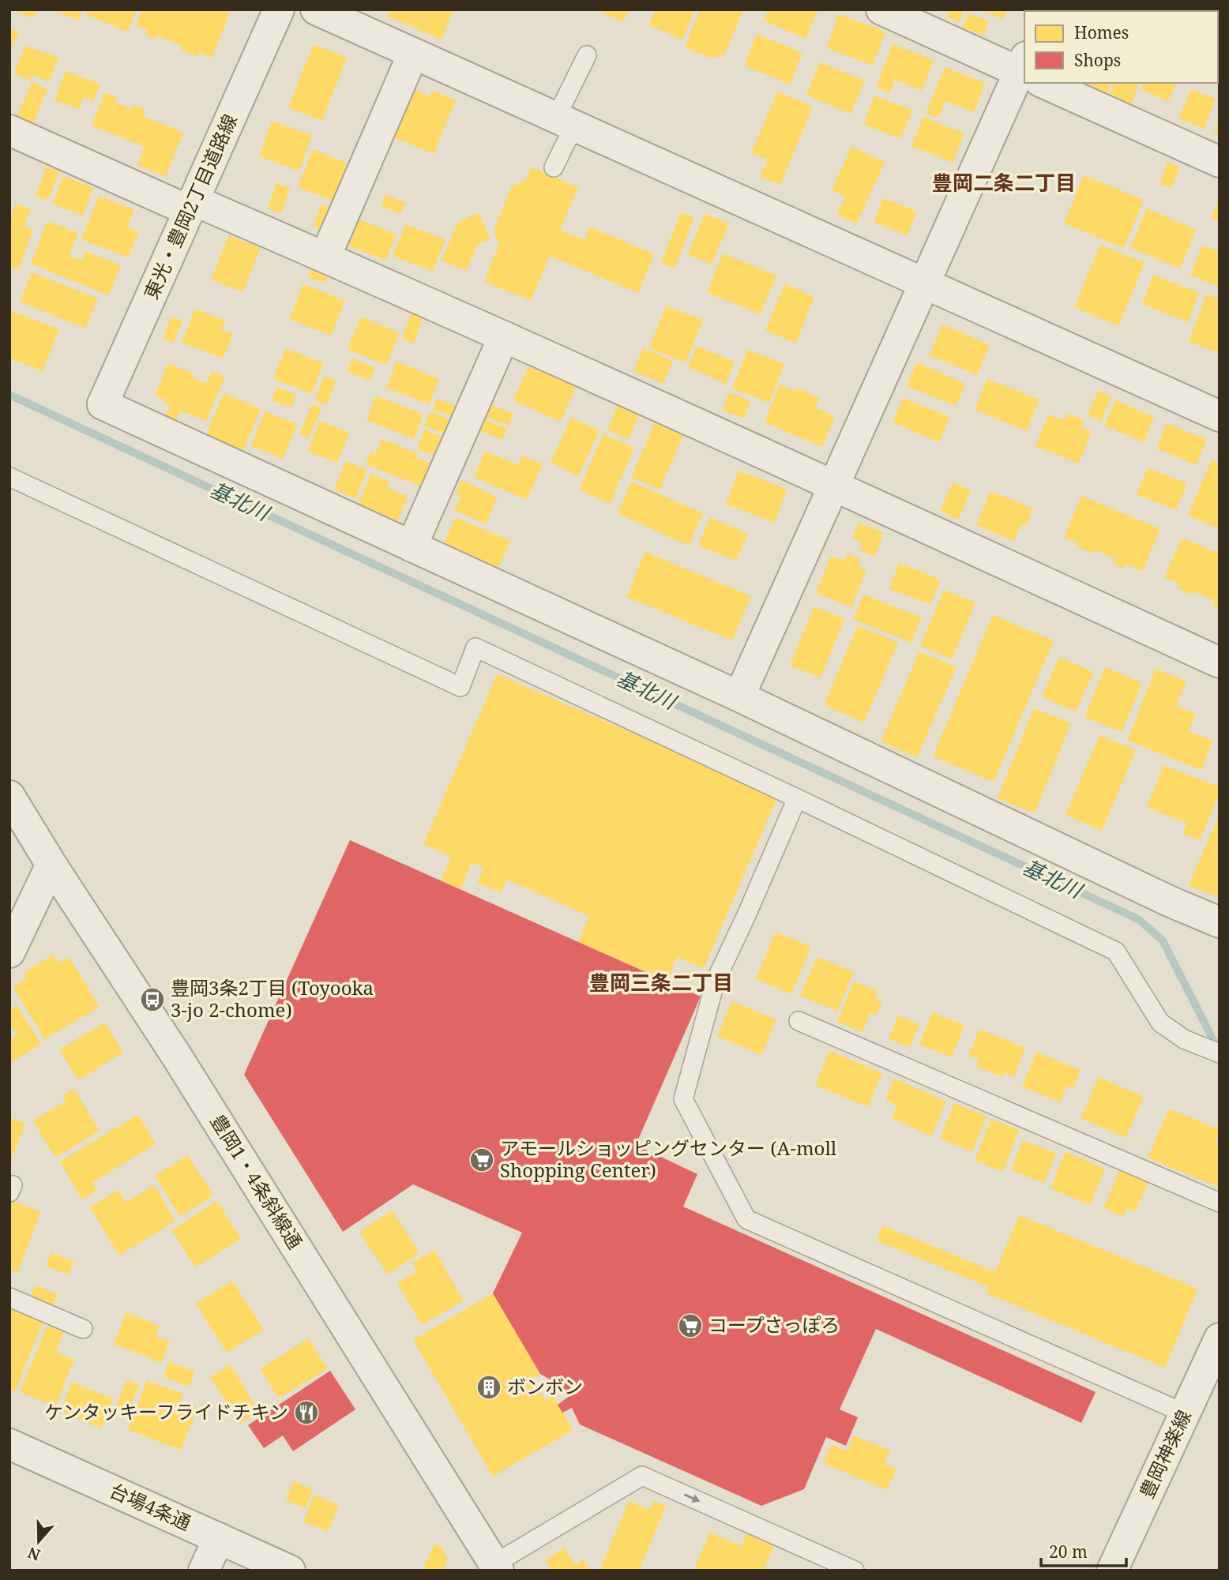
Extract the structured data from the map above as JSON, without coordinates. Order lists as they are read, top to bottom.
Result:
{
  "streets": {
    "street": [
      "東光・豊岡2丁目道路線",
      "豊岡1・4条斜線通",
      "豊岡神楽線",
      "台場4条通"
    ]
  },
  "districts": ["豊岡二条二丁目", "豊岡三条二丁目"],
  "water": ["基北川"],
  "places": {
    "bus stop": ["豊岡3条2丁目 (Toyooka 3-jo 2-chome)"],
    "supermarket": ["アモールショッピングセンター (A-moll Shopping Center)", "コープさっぽろ"],
    "building": ["ボンボン"],
    "restaurant": ["ケンタッキーフライドチキン"]
  },
  "legend": ["Homes", "Shops"],
  "scale_bar": "20 m",
  "north": "bottom"
}
